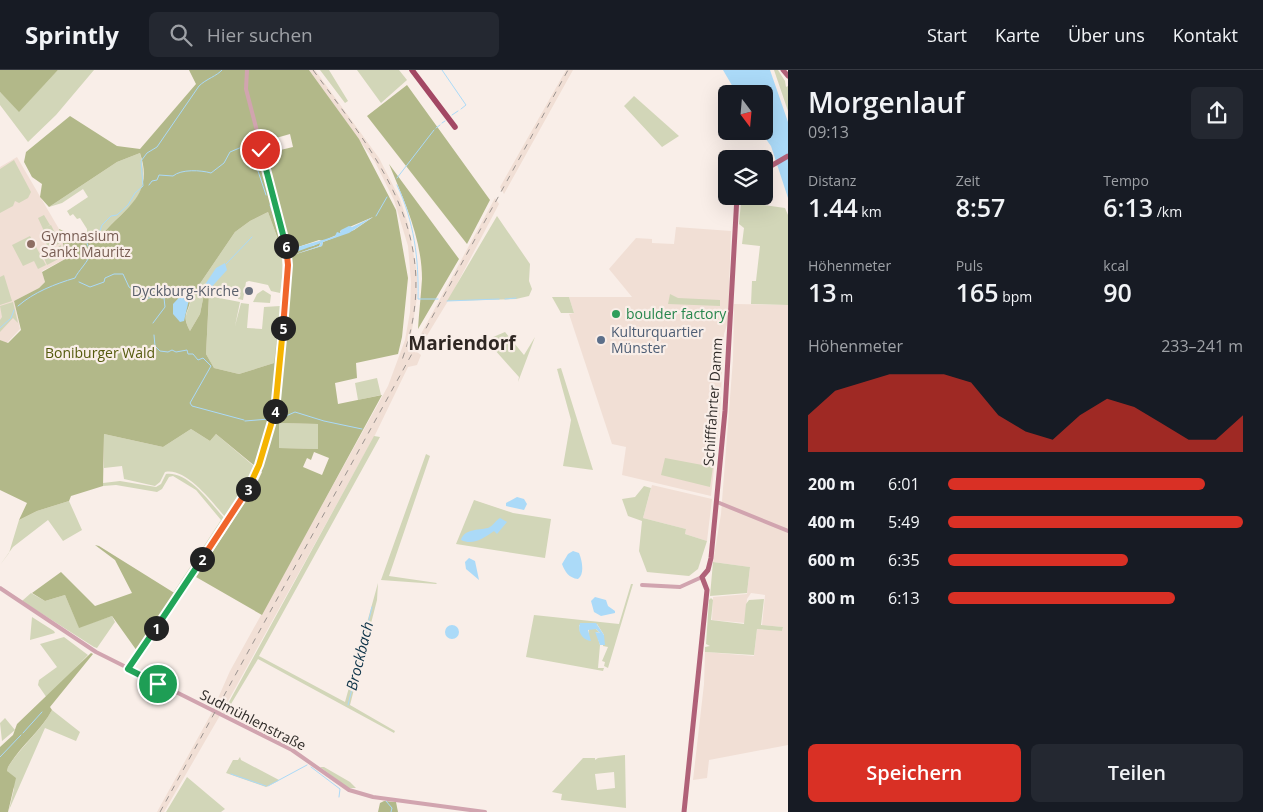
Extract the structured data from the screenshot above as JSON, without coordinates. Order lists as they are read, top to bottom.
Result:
{
  "streets": {
    "main road": ["Schifffahrter Damm"],
    "street": ["Sudmühlenstraße"]
  },
  "districts": ["Mariendorf"],
  "water": ["Brockbach"],
  "parks": ["Boniburger Wald"],
  "places": [
    "Gymnasium Sankt Mauritz",
    "Dyckburg-Kirche",
    "boulder factory",
    "Kulturquartier Münster"
  ],
  "north": "bottom",
  "page": {
    "header": "Sprintly",
    "search": "Hier suchen",
    "nav": [
      "Start",
      "Karte",
      "Über uns",
      "Kontakt"
    ],
    "heading": ["Morgenlauf", "09:13"],
    "stats": [
      ["Distanz", "1.44 km"],
      ["Zeit", "8:57"],
      ["Tempo", "6:13 /km"],
      ["Höhenmeter", "13 m"],
      ["Puls", "165 bpm"],
      ["kcal", "90"]
    ],
    "pins": [
      "6",
      "5",
      "4",
      "3",
      "2",
      "1"
    ],
    "chart": ["Höhenmeter", "233–241 m"],
    "list": [
      {
        "name": "200 m",
        "note": "6:01"
      },
      {
        "name": "400 m",
        "note": "5:49"
      },
      {
        "name": "600 m",
        "note": "6:35"
      },
      {
        "name": "800 m",
        "note": "6:13"
      }
    ],
    "buttons": ["Speichern", "Teilen"]
  }
}
